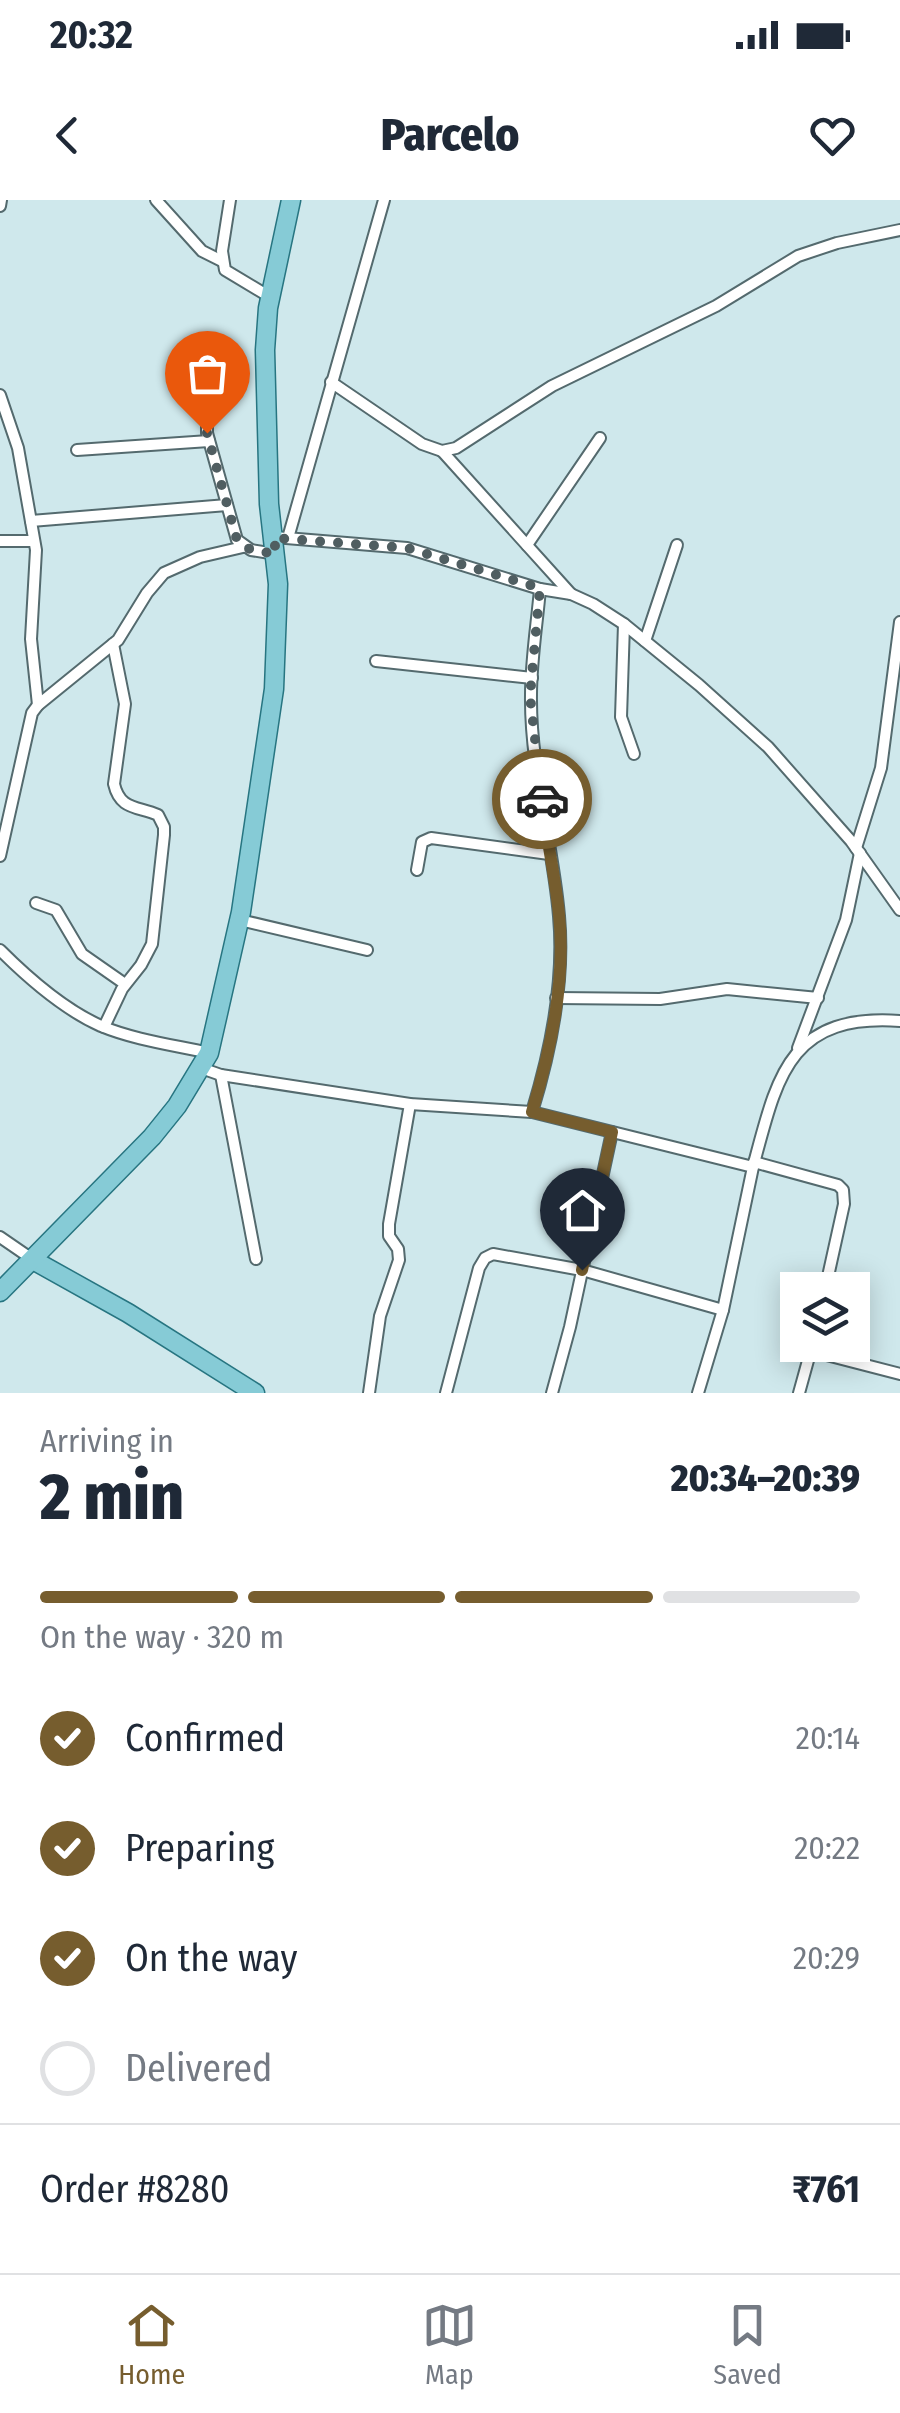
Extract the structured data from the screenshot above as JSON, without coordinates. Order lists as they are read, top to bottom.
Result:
{
  "page": {
    "status": "20:32",
    "header": "Parcelo",
    "heading": ["2 min", "Arriving in", "20:34–20:39"],
    "panel": ["Order #8280", "₹761"],
    "bar": "On the way · 320 m",
    "list": [
      ["Confirmed", "20:14"],
      ["Preparing", "20:22"],
      ["On the way", "20:29"],
      "Delivered"
    ],
    "tabs": ["Home", "Map", "Saved"]
  }
}
